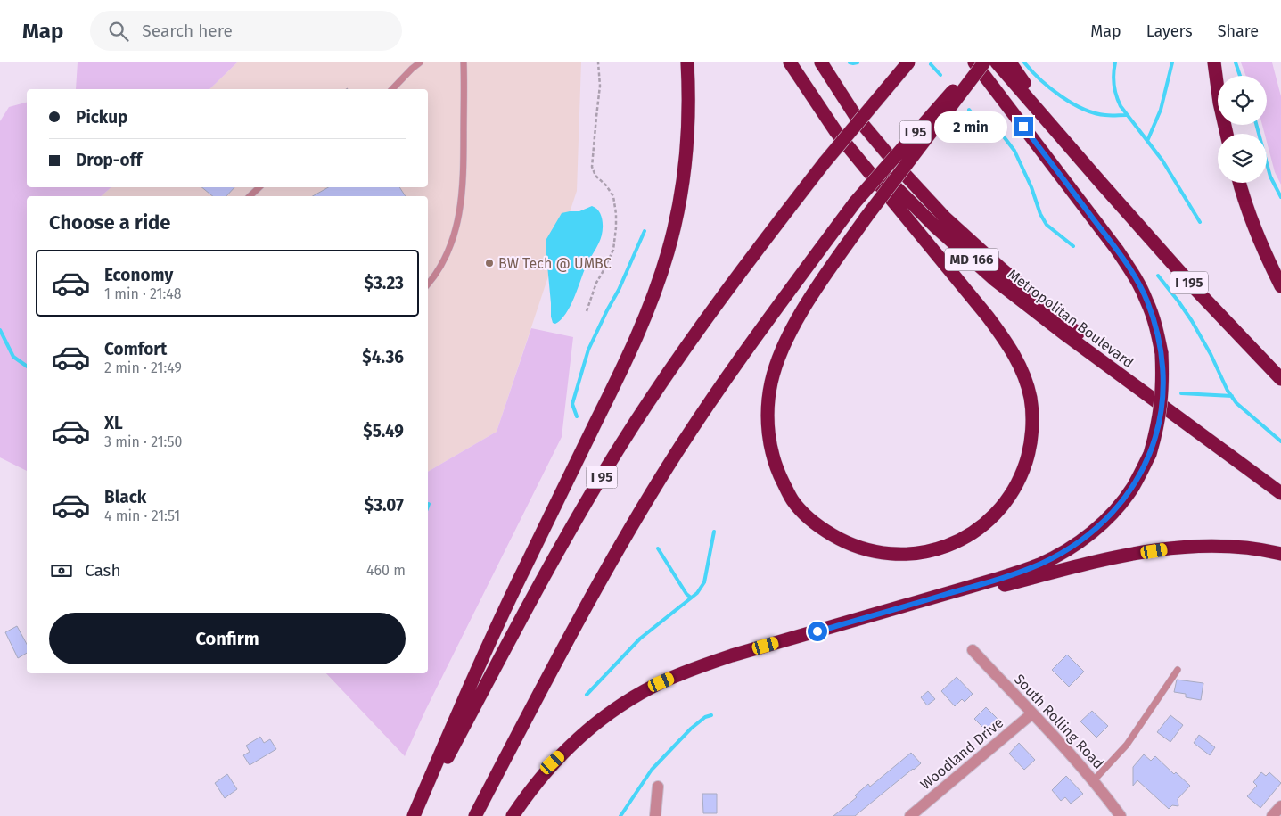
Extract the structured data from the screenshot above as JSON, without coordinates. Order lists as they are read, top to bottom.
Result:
{
  "streets": {
    "highway": [
      "I 95",
      "MD 166",
      "I 195",
      "Metropolitan Boulevard"
    ],
    "street": ["South Rolling Road", "Woodland Drive"]
  },
  "crossings": [
    ["South Rolling Road", "Woodland Drive"]
  ],
  "places": ["BW Tech @ UMBC"],
  "page": {
    "header": "Map",
    "search": "Search here",
    "nav": ["Map", "Layers", "Share"],
    "banner": ["Pickup", "Drop-off"],
    "bubble": "2 min",
    "heading": "Choose a ride",
    "list": [
      {
        "name": "Economy",
        "note": "1 min · 21:48",
        "value": "$3.23"
      },
      {
        "name": "Comfort",
        "note": "2 min · 21:49",
        "value": "$4.36"
      },
      {
        "name": "XL",
        "note": "3 min · 21:50",
        "value": "$5.49"
      },
      {
        "name": "Black",
        "note": "4 min · 21:51",
        "value": "$3.07"
      }
    ],
    "pay": ["Cash", "460 m"],
    "buttons": "Confirm"
  }
}
